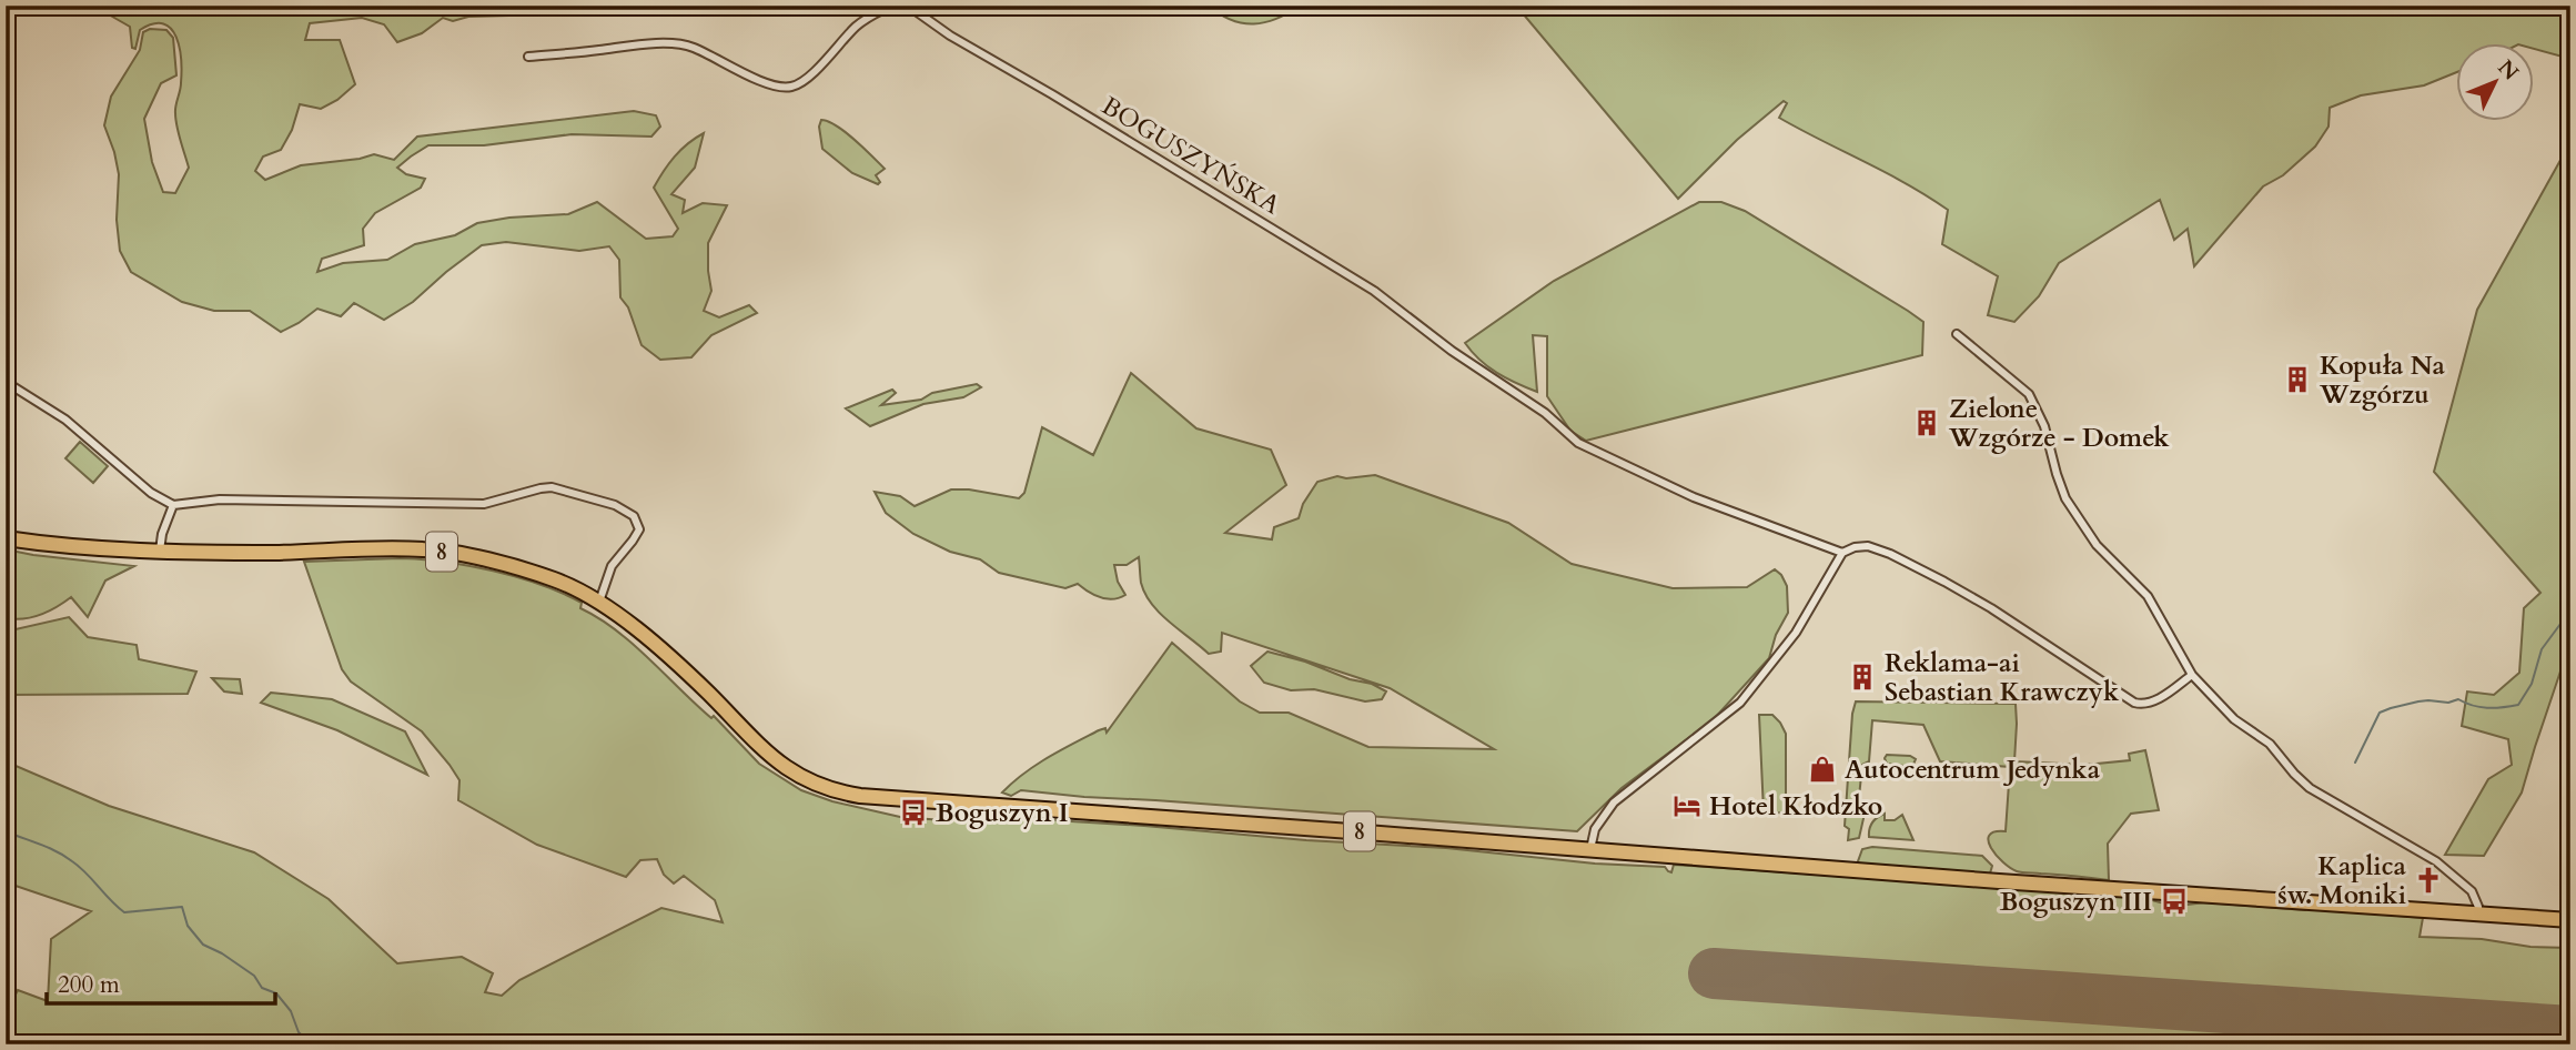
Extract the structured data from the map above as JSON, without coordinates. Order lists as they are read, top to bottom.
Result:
{
  "streets": {
    "highway": ["8"],
    "street": ["BOGUSZYŃSKA"]
  },
  "places": {
    "building": ["Kopuła Na Wzgórzu", "Zielone Wzgórze - Domek", "Reklama-ai Sebastian Krawczyk"],
    "shop": ["Autocentrum Jedynka"],
    "hotel": ["Hotel Kłodzko"],
    "bus stop": ["Boguszyn I", "Boguszyn III"],
    "church": ["Kaplica św. Moniki"]
  },
  "scale_bar": "200 m",
  "north": "top right"
}
